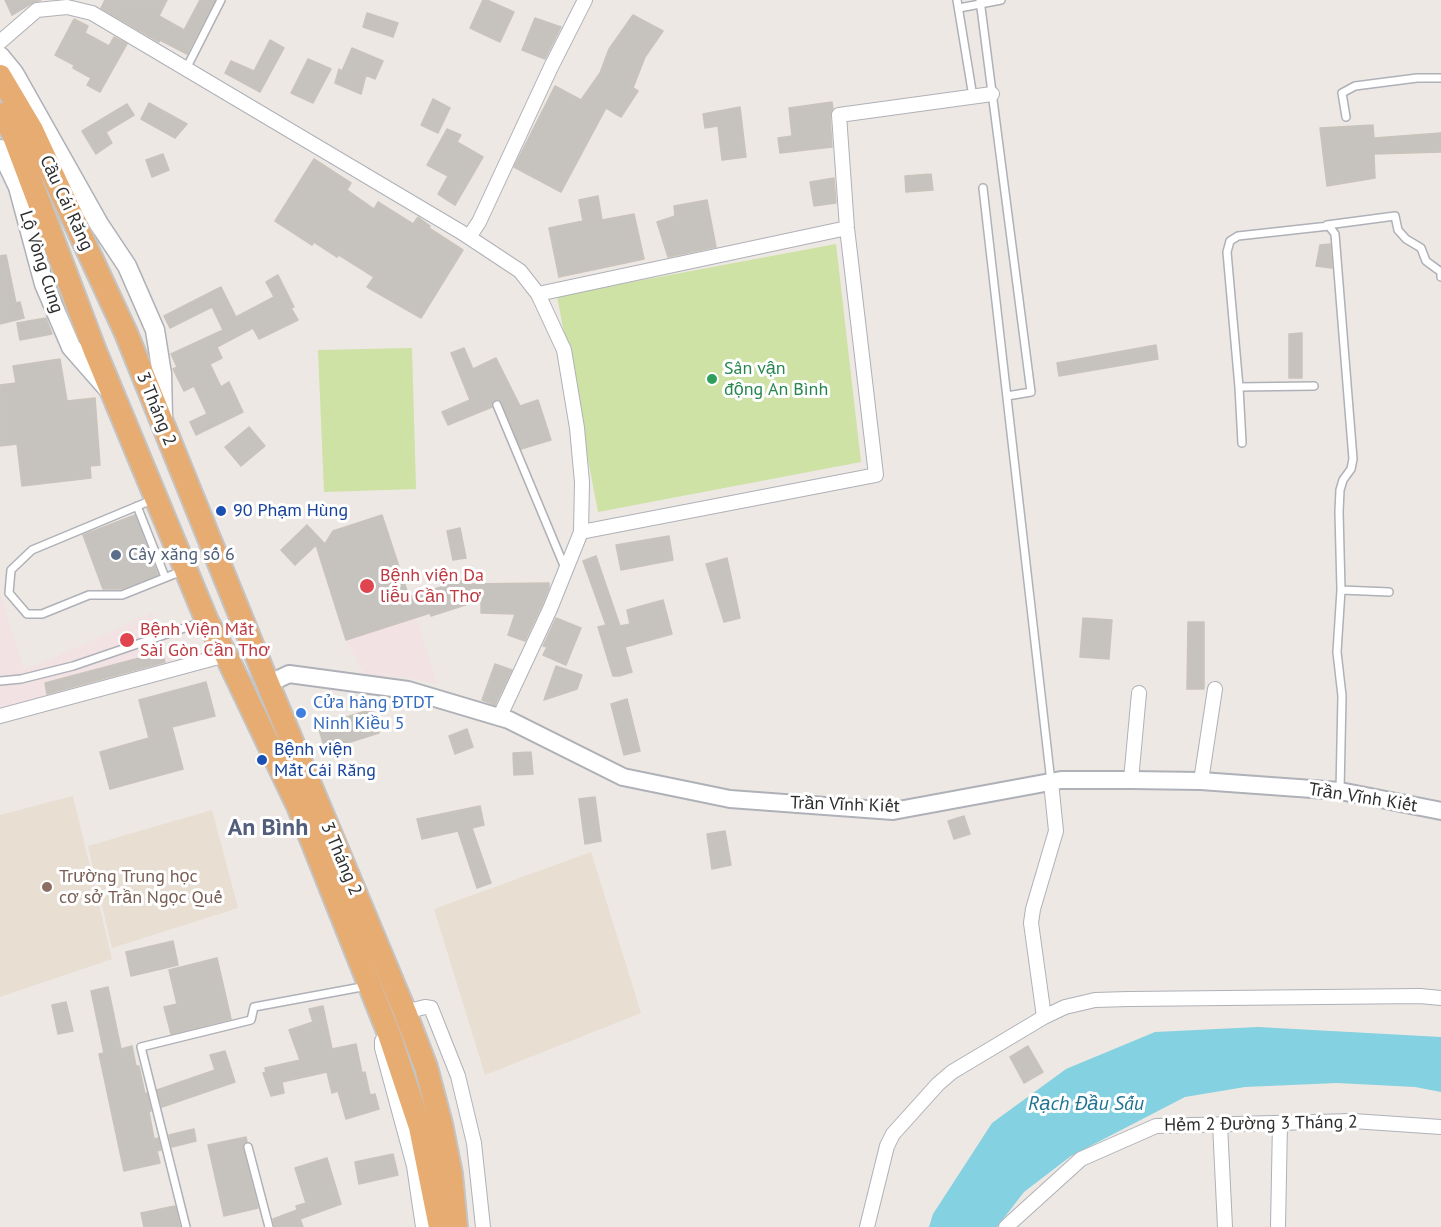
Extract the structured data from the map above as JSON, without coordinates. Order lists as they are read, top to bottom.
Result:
{
  "streets": {
    "highway": ["Cầu Cái Răng", "3 Tháng 2"],
    "main road": ["Lộ Vòng Cung"],
    "street": ["Trần Vĩnh Kiết", "Hẻm 2 Đường 3 Tháng 2"]
  },
  "crossings": [
    ["Cầu Cái Răng", "3 Tháng 2"],
    ["Lộ Vòng Cung", "3 Tháng 2"],
    ["3 Tháng 2", "Trần Vĩnh Kiết"]
  ],
  "districts": ["An Bình"],
  "water": ["Rạch Đầu Sấu"],
  "places": [
    "Sân vận động An Bình",
    "90 Phạm Hùng",
    "Cây xăng số 6",
    "Bệnh viện Da liễu Cần Thơ",
    "Bệnh Viện Mắt Sài Gòn Cần Thơ",
    "Cửa hàng ĐTDT Ninh Kiều 5",
    "Bệnh viện Mắt Cái Răng",
    "Trường Trung học cơ sở Trần Ngọc Quế"
  ]
}
